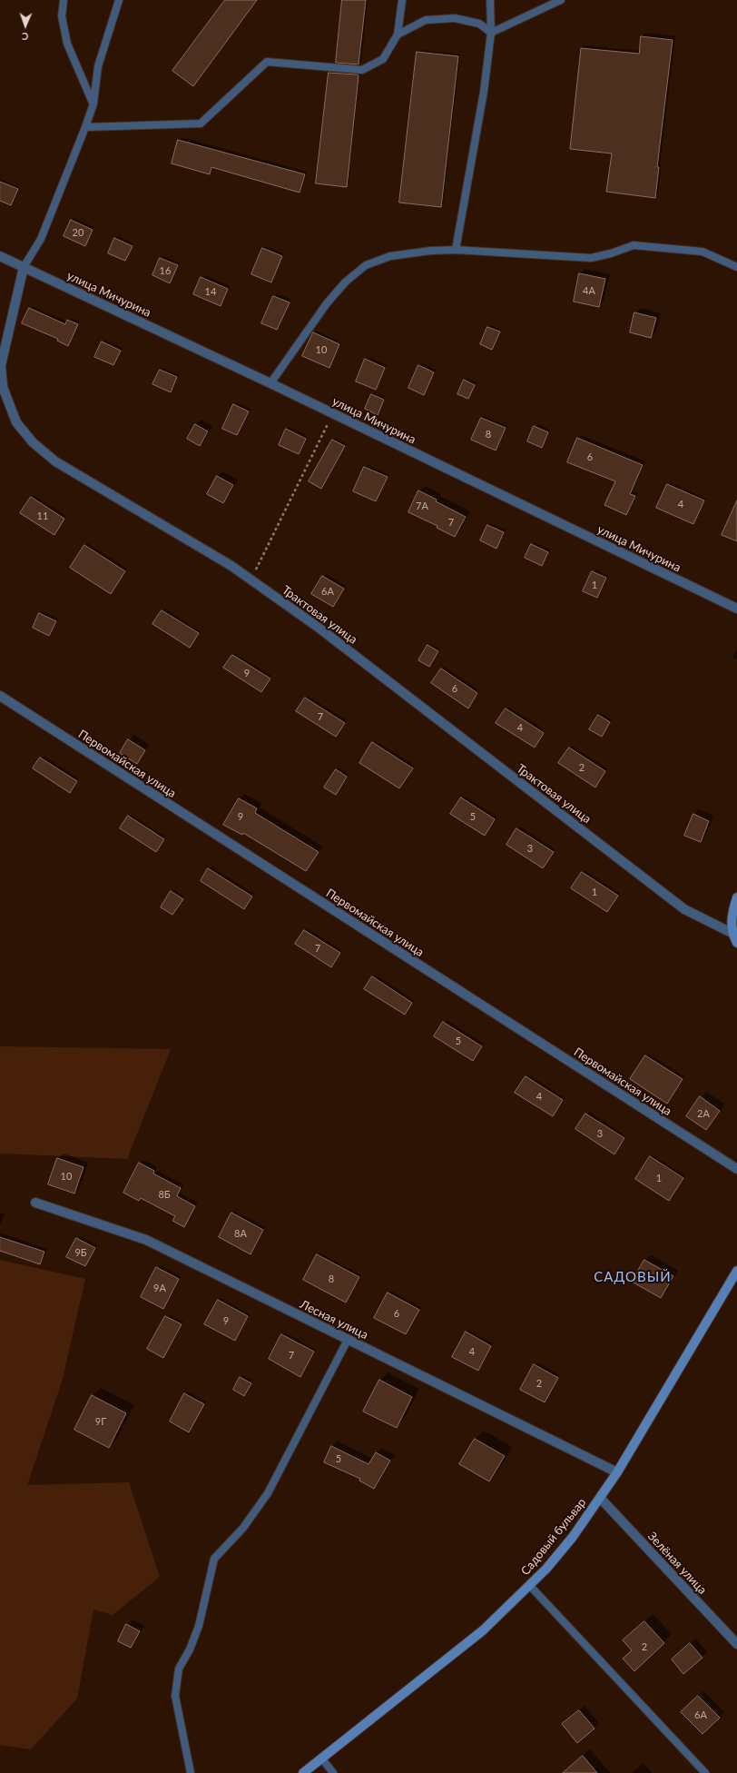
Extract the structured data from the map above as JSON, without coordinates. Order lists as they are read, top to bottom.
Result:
{
  "streets": {
    "street": [
      "улица Мичурина",
      "Трактовая улица",
      "Первомайская улица",
      "Лесная улица",
      "Садовый бульвар",
      "Зелёная улица"
    ]
  },
  "crossings": [
    ["улица Мичурина", "Трактовая улица"],
    ["Лесная улица", "Садовый бульвар"],
    ["Садовый бульвар", "Зелёная улица"]
  ],
  "districts": ["САДОВЫЙ"],
  "house_numbers": [
    "20",
    "16",
    "4А",
    "14",
    "10",
    "8",
    "6",
    "4",
    "7А",
    "11",
    "7",
    "1",
    "6А",
    "9",
    "6",
    "7",
    "4",
    "2",
    "9",
    "5",
    "3",
    "1",
    "7",
    "5",
    "4",
    "2А",
    "3",
    "10",
    "1",
    "8Б",
    "8А",
    "9Б",
    "8",
    "9А",
    "6",
    "9",
    "4",
    "7",
    "2",
    "9Г",
    "5",
    "2",
    "6А"
  ],
  "north": "bottom"
}
